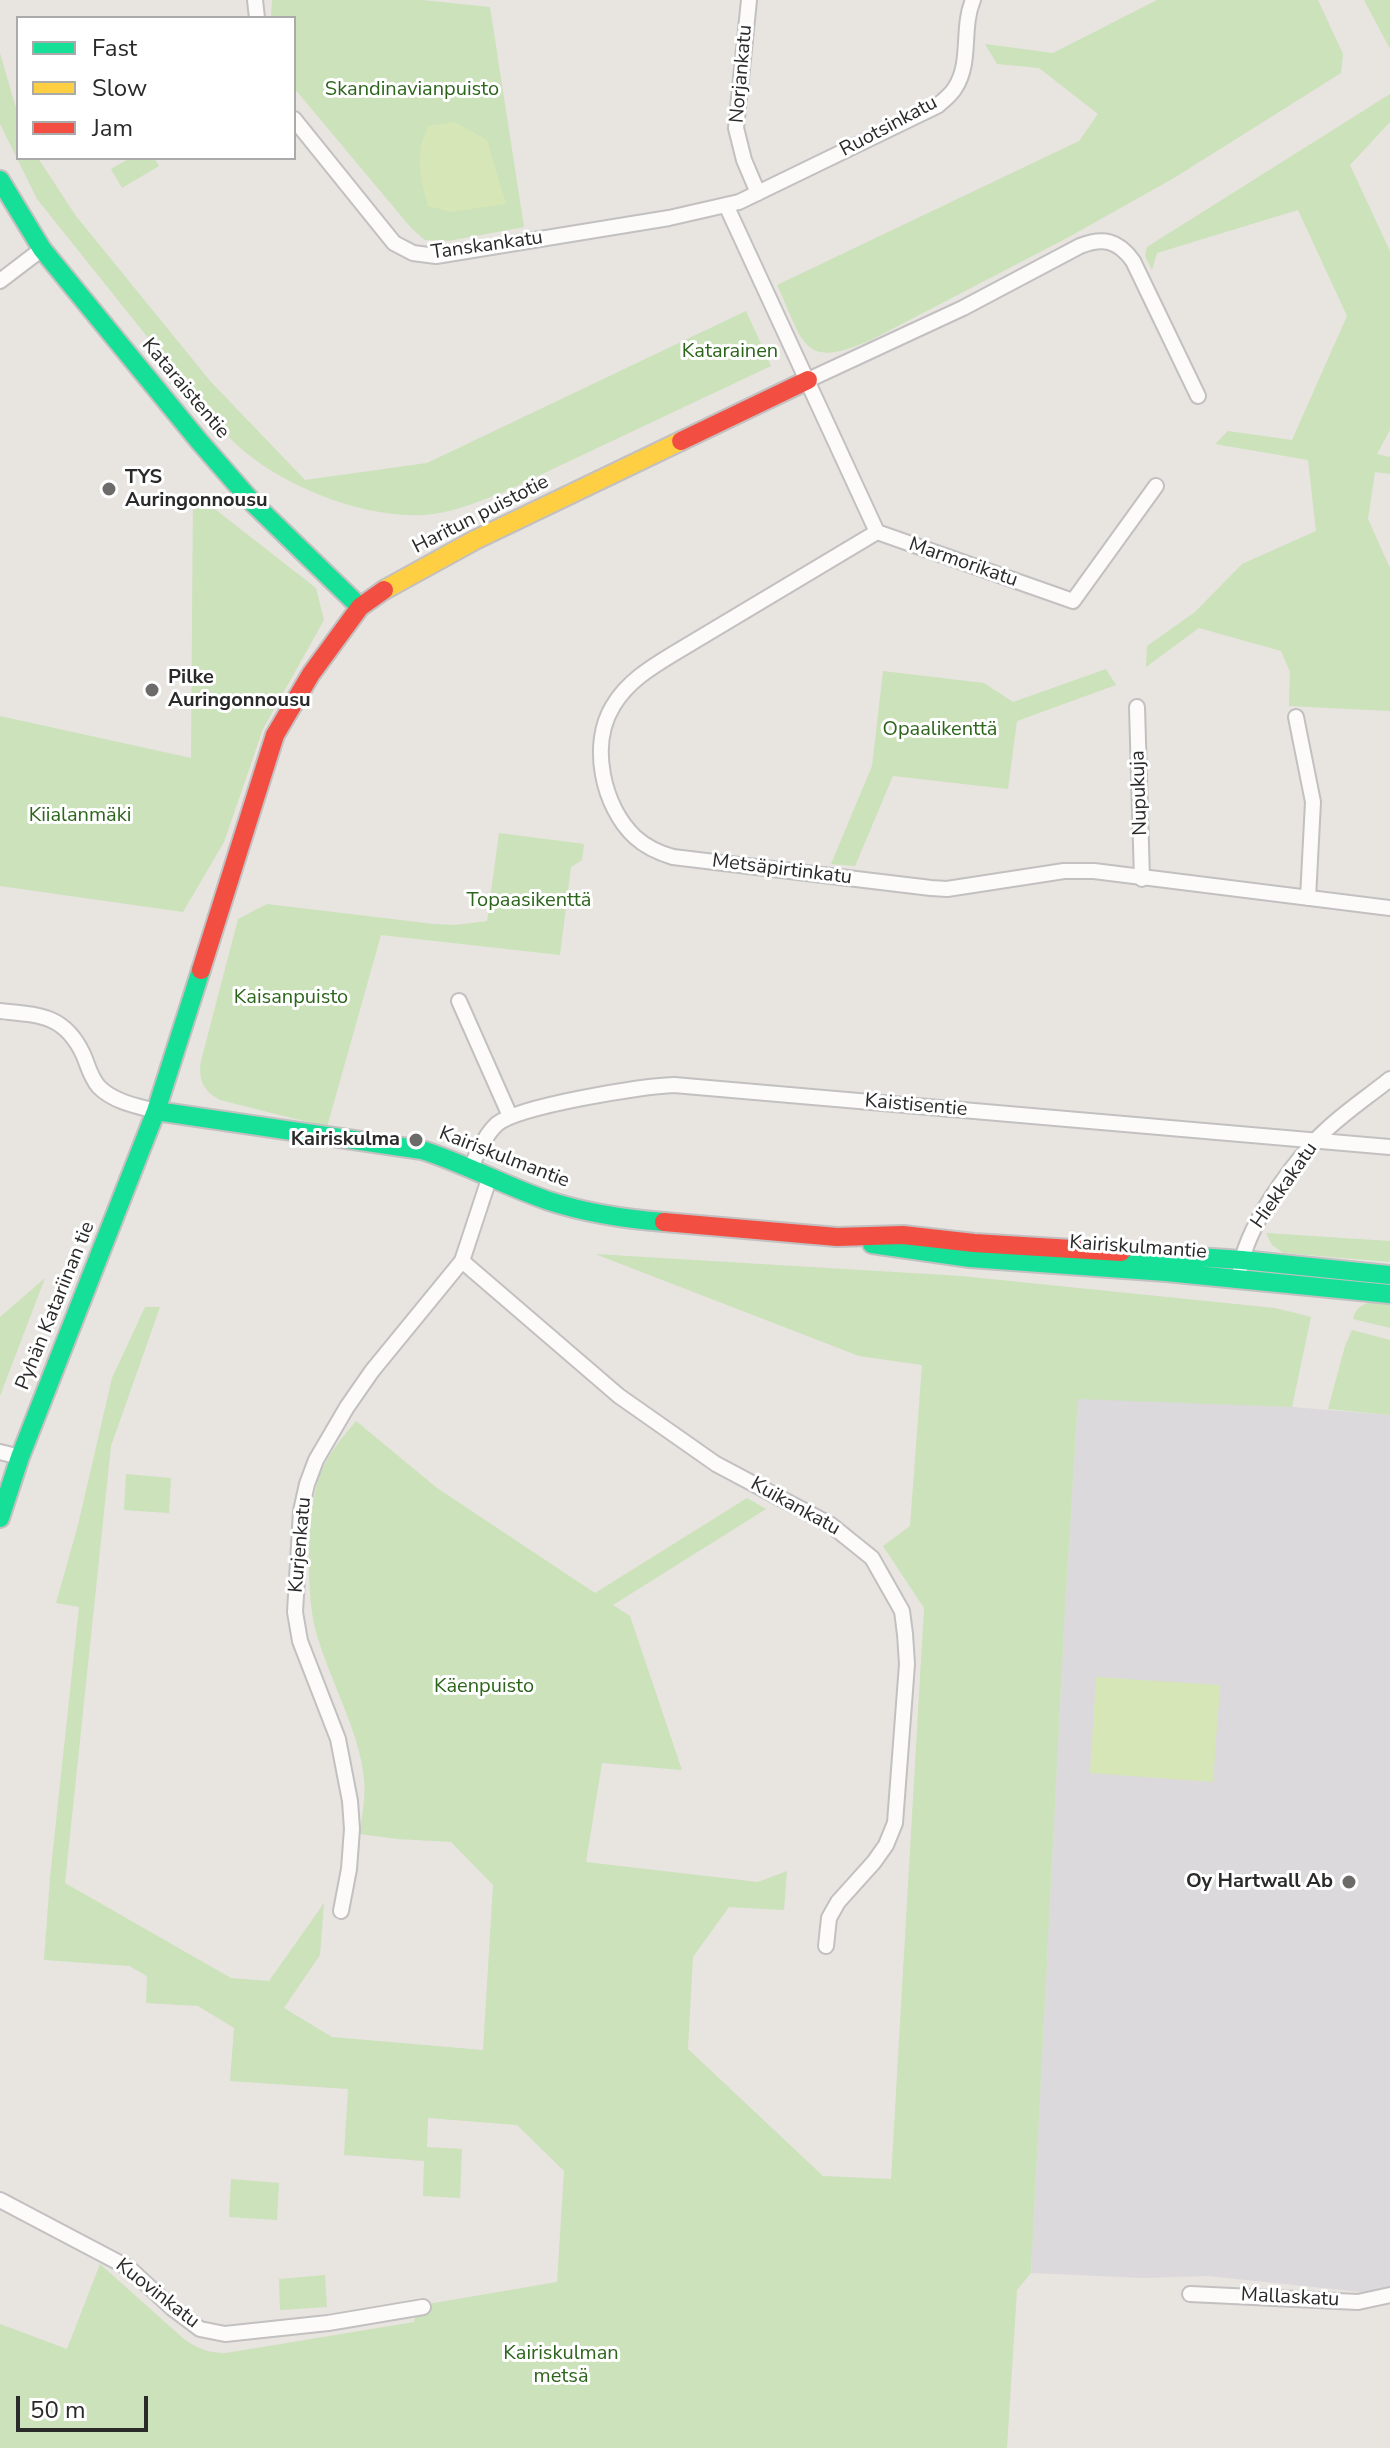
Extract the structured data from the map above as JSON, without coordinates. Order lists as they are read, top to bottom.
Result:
{
  "streets": {
    "street": [
      "Norjankatu",
      "Ruotsinkatu",
      "Tanskankatu",
      "Kataraistentie",
      "Haritun puistotie",
      "Marmorikatu",
      "Nupukuja",
      "Metsäpirtinkatu",
      "Kaistisentie",
      "Kairiskulmantie",
      "Hiekkakatu",
      "Pyhän Katariinan tie",
      "Kuikankatu",
      "Kurjenkatu",
      "Kuovinkatu",
      "Mallaskatu"
    ]
  },
  "crossings": [
    ["Norjankatu", "Ruotsinkatu"],
    ["Ruotsinkatu", "Tanskankatu"],
    ["Kataraistentie", "Haritun puistotie"],
    ["Haritun puistotie", "Kairiskulmantie"],
    ["Haritun puistotie", "Pyhän Katariinan tie"],
    ["Marmorikatu", "Metsäpirtinkatu"],
    ["Nupukuja", "Metsäpirtinkatu"],
    ["Kaistisentie", "Hiekkakatu"],
    ["Kairiskulmantie", "Hiekkakatu"],
    ["Kairiskulmantie", "Pyhän Katariinan tie"],
    ["Kairiskulmantie", "Kurjenkatu"],
    ["Kuikankatu", "Kurjenkatu"]
  ],
  "parks": [
    "Skandinavianpuisto",
    "Katarainen",
    "Opaalikenttä",
    "Kiialanmäki",
    "Topaasikenttä",
    "Kaisanpuisto",
    "Käenpuisto",
    "Kairiskulman metsä"
  ],
  "places": [
    "TYS Auringonnousu",
    "Pilke Auringonnousu",
    "Kairiskulma",
    "Oy Hartwall Ab"
  ],
  "legend": ["Fast", "Slow", "Jam"],
  "scale_bar": "50 m"
}
